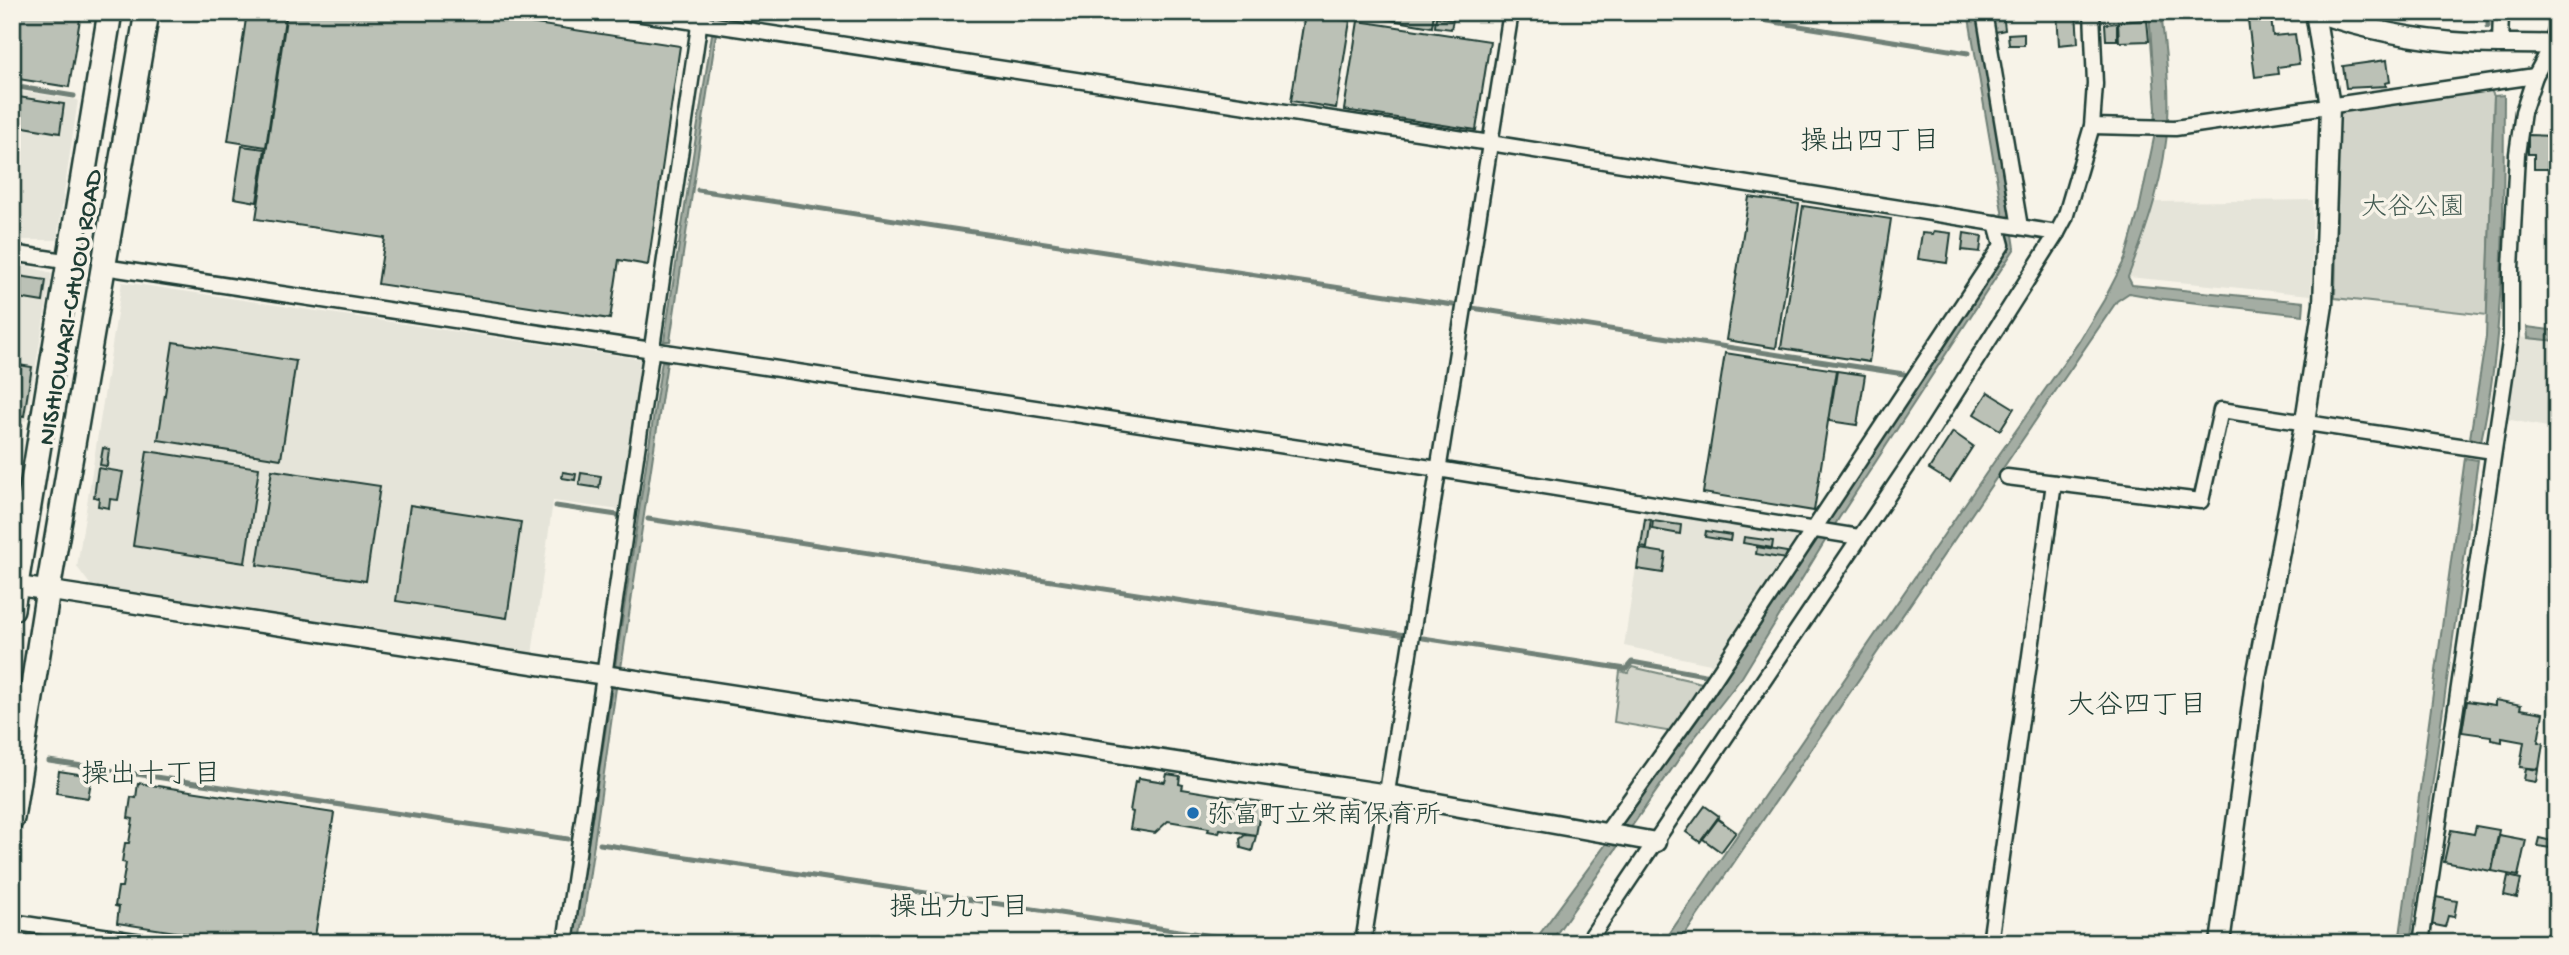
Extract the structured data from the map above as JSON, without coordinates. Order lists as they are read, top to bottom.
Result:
{
  "streets": {
    "main road": ["NISHIOWARI-CHUOU ROAD"]
  },
  "districts": [
    "操出四丁目",
    "大谷四丁目",
    "操出十丁目",
    "操出九丁目"
  ],
  "parks": ["大谷公園"],
  "places": ["弥富町立栄南保育所"]
}
